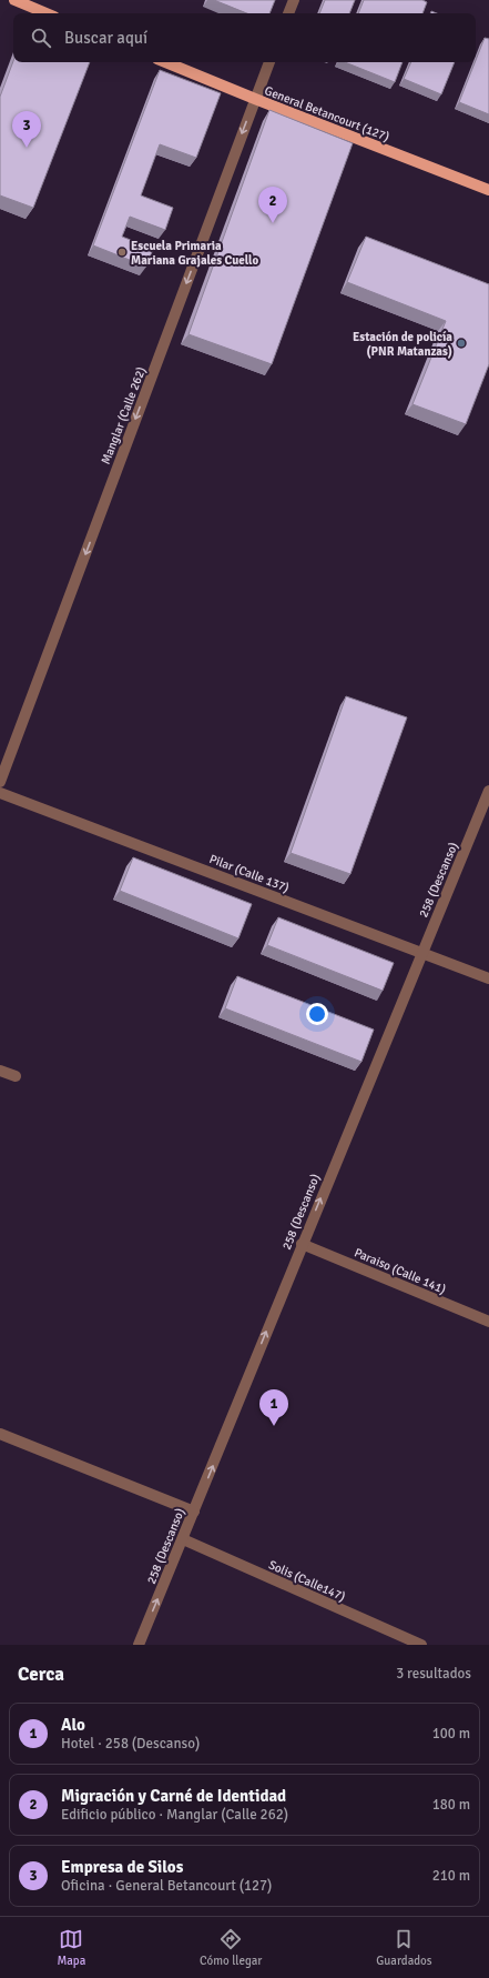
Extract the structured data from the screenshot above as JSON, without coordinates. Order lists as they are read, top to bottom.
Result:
{
  "streets": {
    "main road": ["General Betancourt (127)"],
    "street": [
      "Manglar (Calle 262)",
      "Pilar (Calle 137)",
      "258 (Descanso)",
      "Paraiso (Calle 141)",
      "Solis (Calle147)"
    ]
  },
  "crossings": [
    ["General Betancourt (127)", "Manglar (Calle 262)"],
    ["Pilar (Calle 137)", "258 (Descanso)"],
    ["258 (Descanso)", "Paraiso (Calle 141)"],
    ["258 (Descanso)", "Solis (Calle147)"]
  ],
  "one_way": ["Manglar (Calle 262)", "258 (Descanso)"],
  "places": ["Escuela Primaria Mariana Grajales Cuello", "Estación de policía (PNR Matanzas)"],
  "page": {
    "search": "Buscar aquí",
    "pins": ["3", "2", "1"],
    "heading": ["Cerca", "3 resultados"],
    "list": [
      {
        "mark": "1",
        "name": "Alo",
        "note": "Hotel · 258 (Descanso)",
        "value": "100 m"
      },
      {
        "mark": "2",
        "name": "Migración y Carné de Identidad",
        "note": "Edificio público · Manglar (Calle 262)",
        "value": "180 m"
      },
      {
        "mark": "3",
        "name": "Empresa de Silos",
        "note": "Oficina · General Betancourt (127)",
        "value": "210 m"
      }
    ],
    "nav": ["Mapa", "Cómo llegar", "Guardados"]
  }
}
